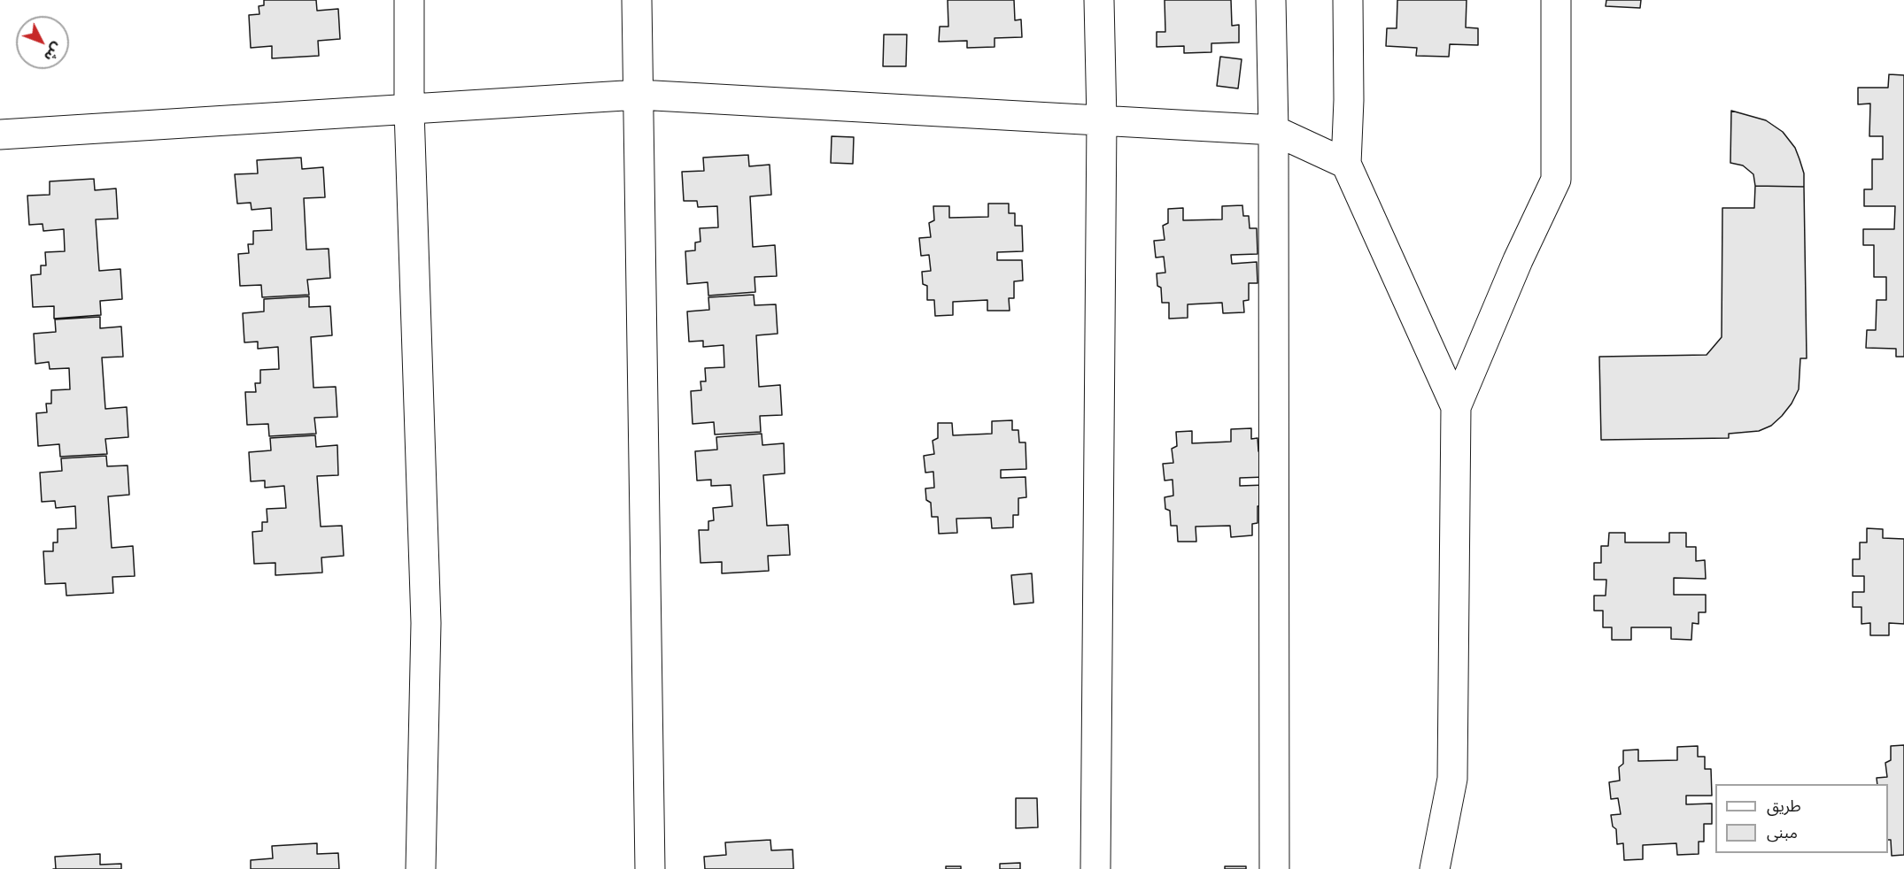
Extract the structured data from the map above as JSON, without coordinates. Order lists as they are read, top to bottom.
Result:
{
  "legend": ["طريق", "مبنى"],
  "north": "bottom right"
}
